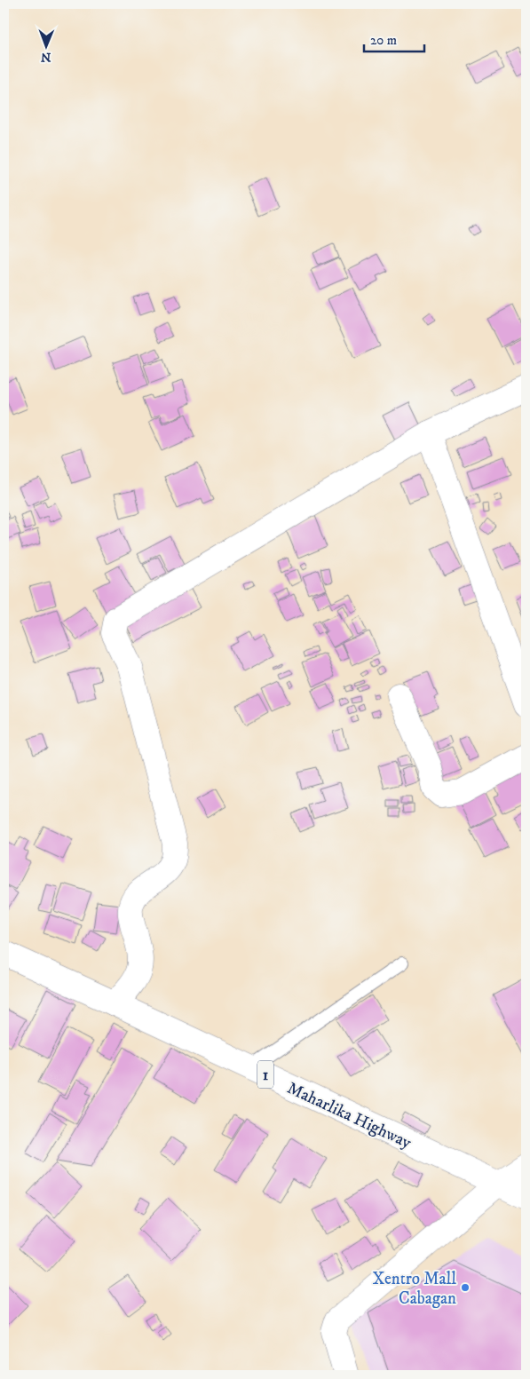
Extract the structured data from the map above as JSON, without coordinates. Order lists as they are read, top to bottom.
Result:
{
  "streets": {
    "street": ["1", "Maharlika Highway"]
  },
  "places": ["Xentro Mall Cabagan"],
  "scale_bar": "20 m",
  "north": "bottom"
}
